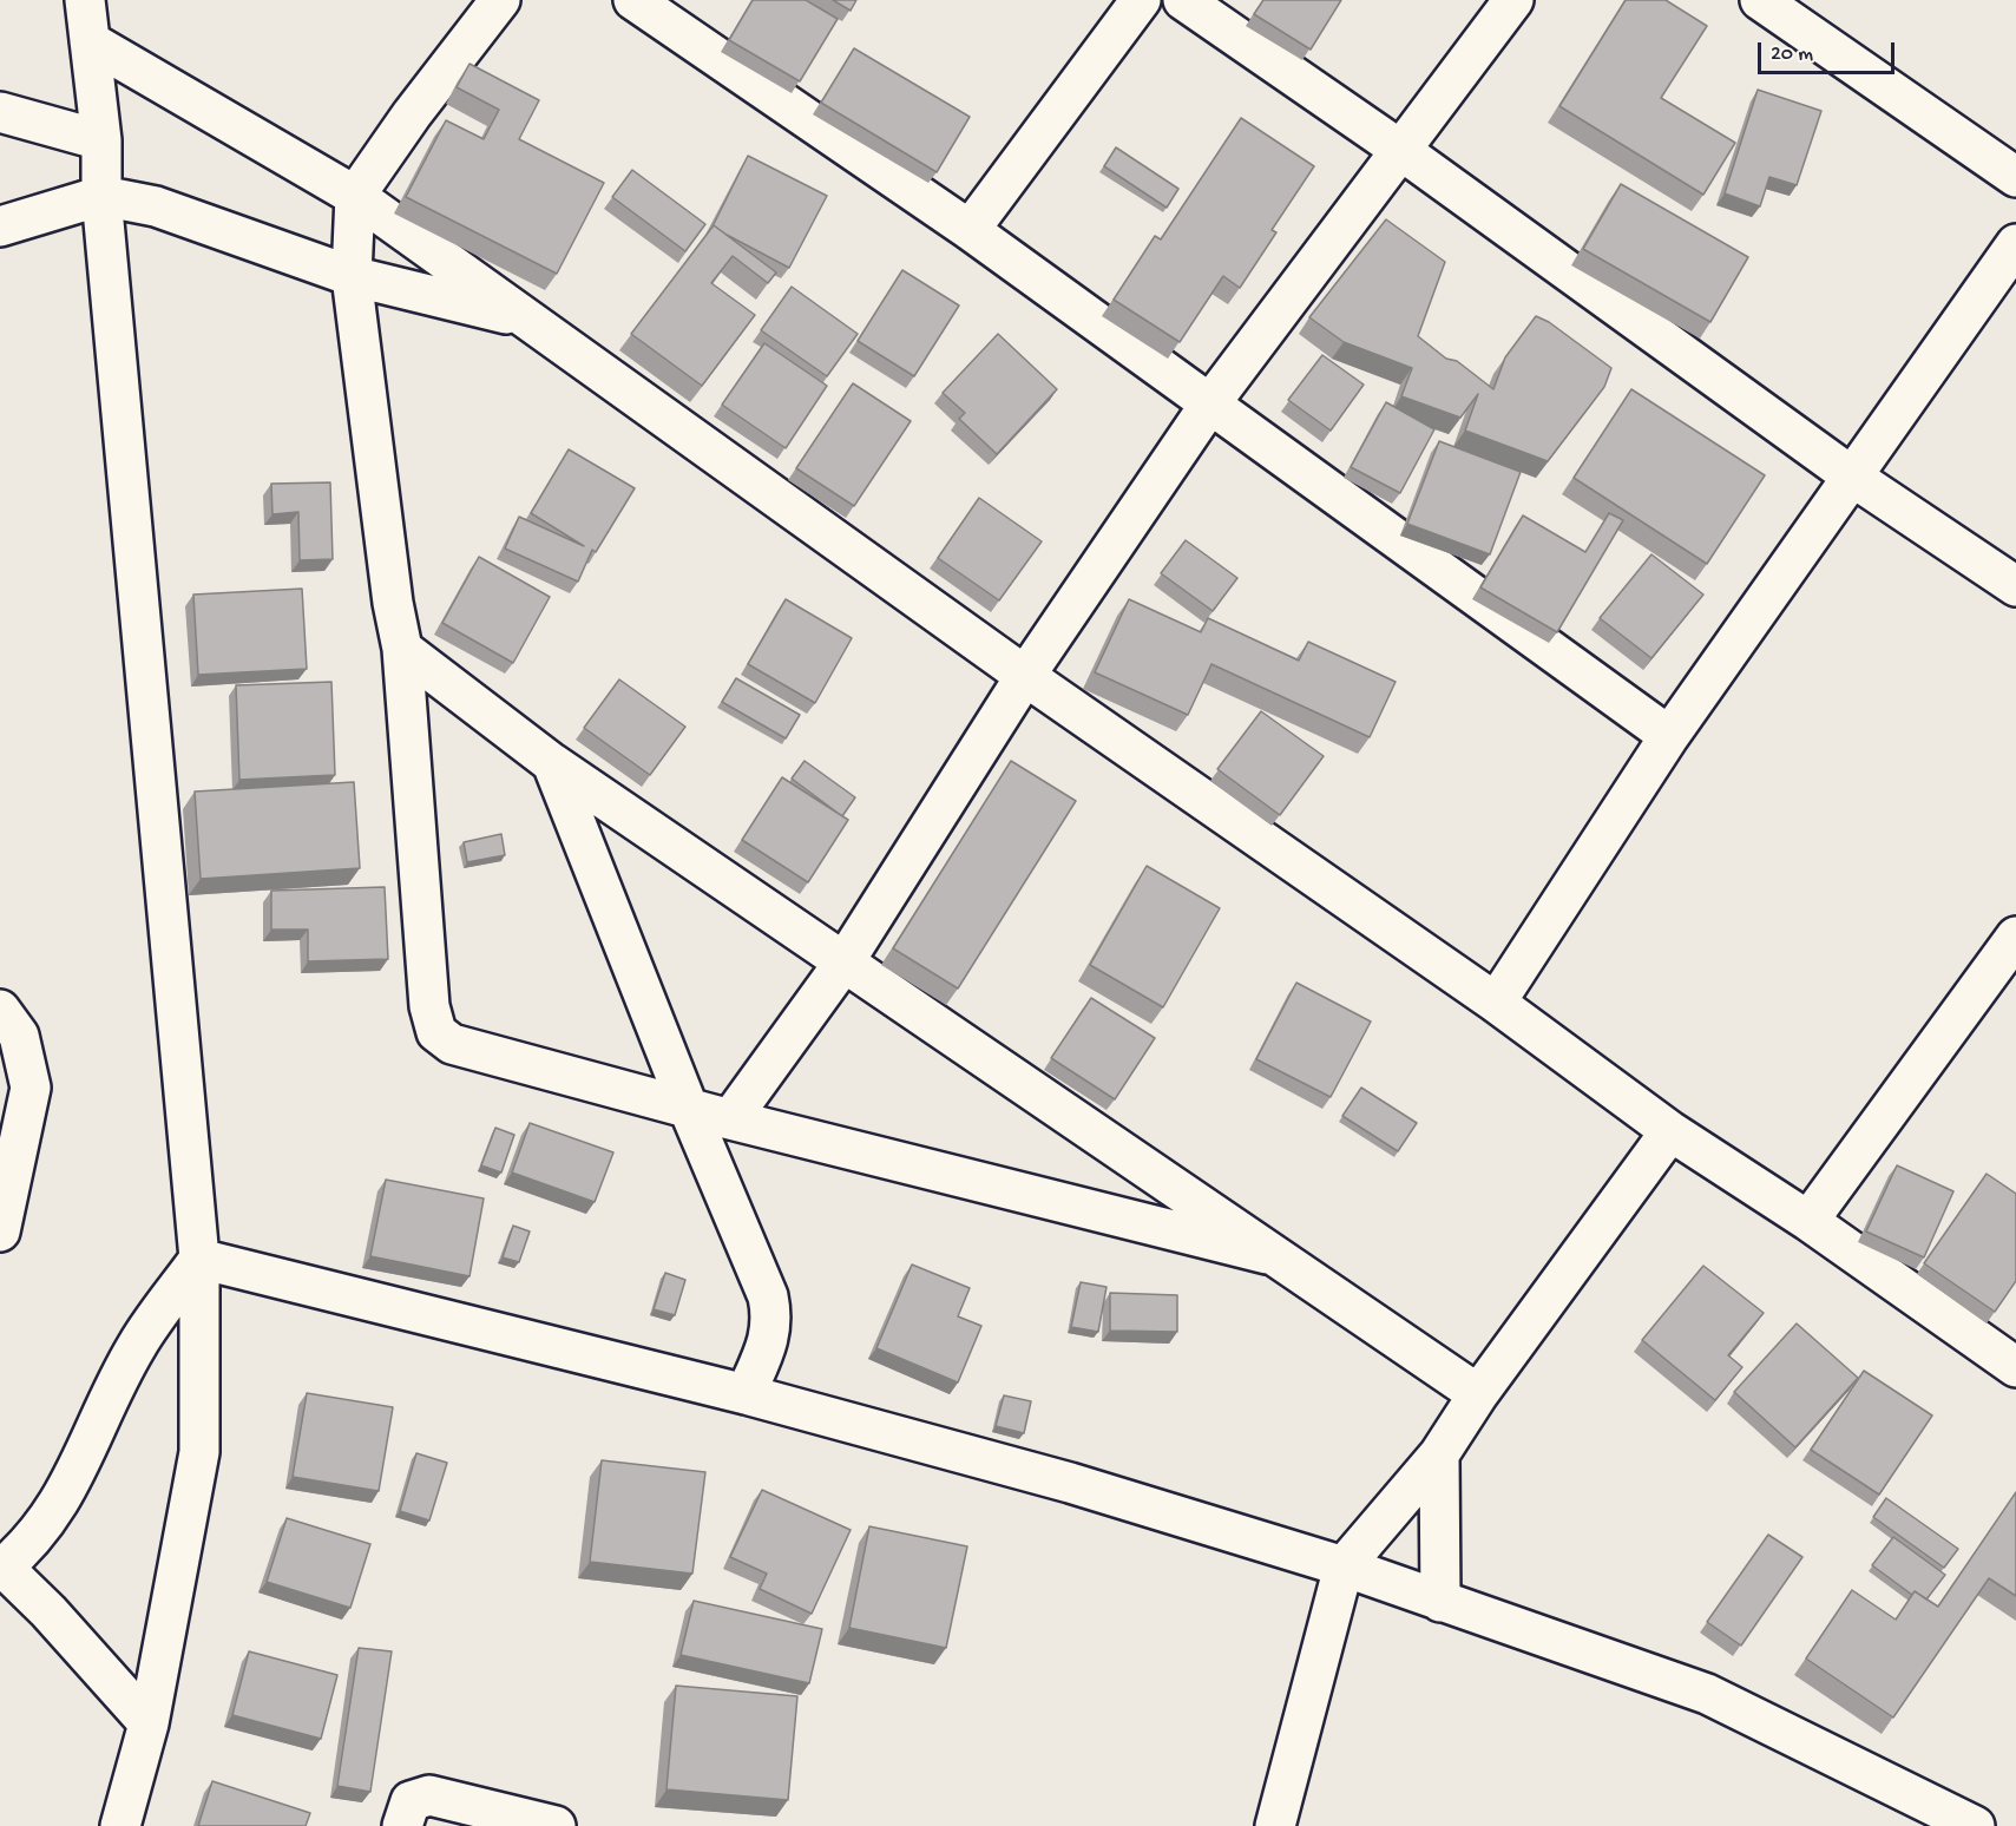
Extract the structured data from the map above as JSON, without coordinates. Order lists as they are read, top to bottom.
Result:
{
  "scale_bar": "20 m"
}
